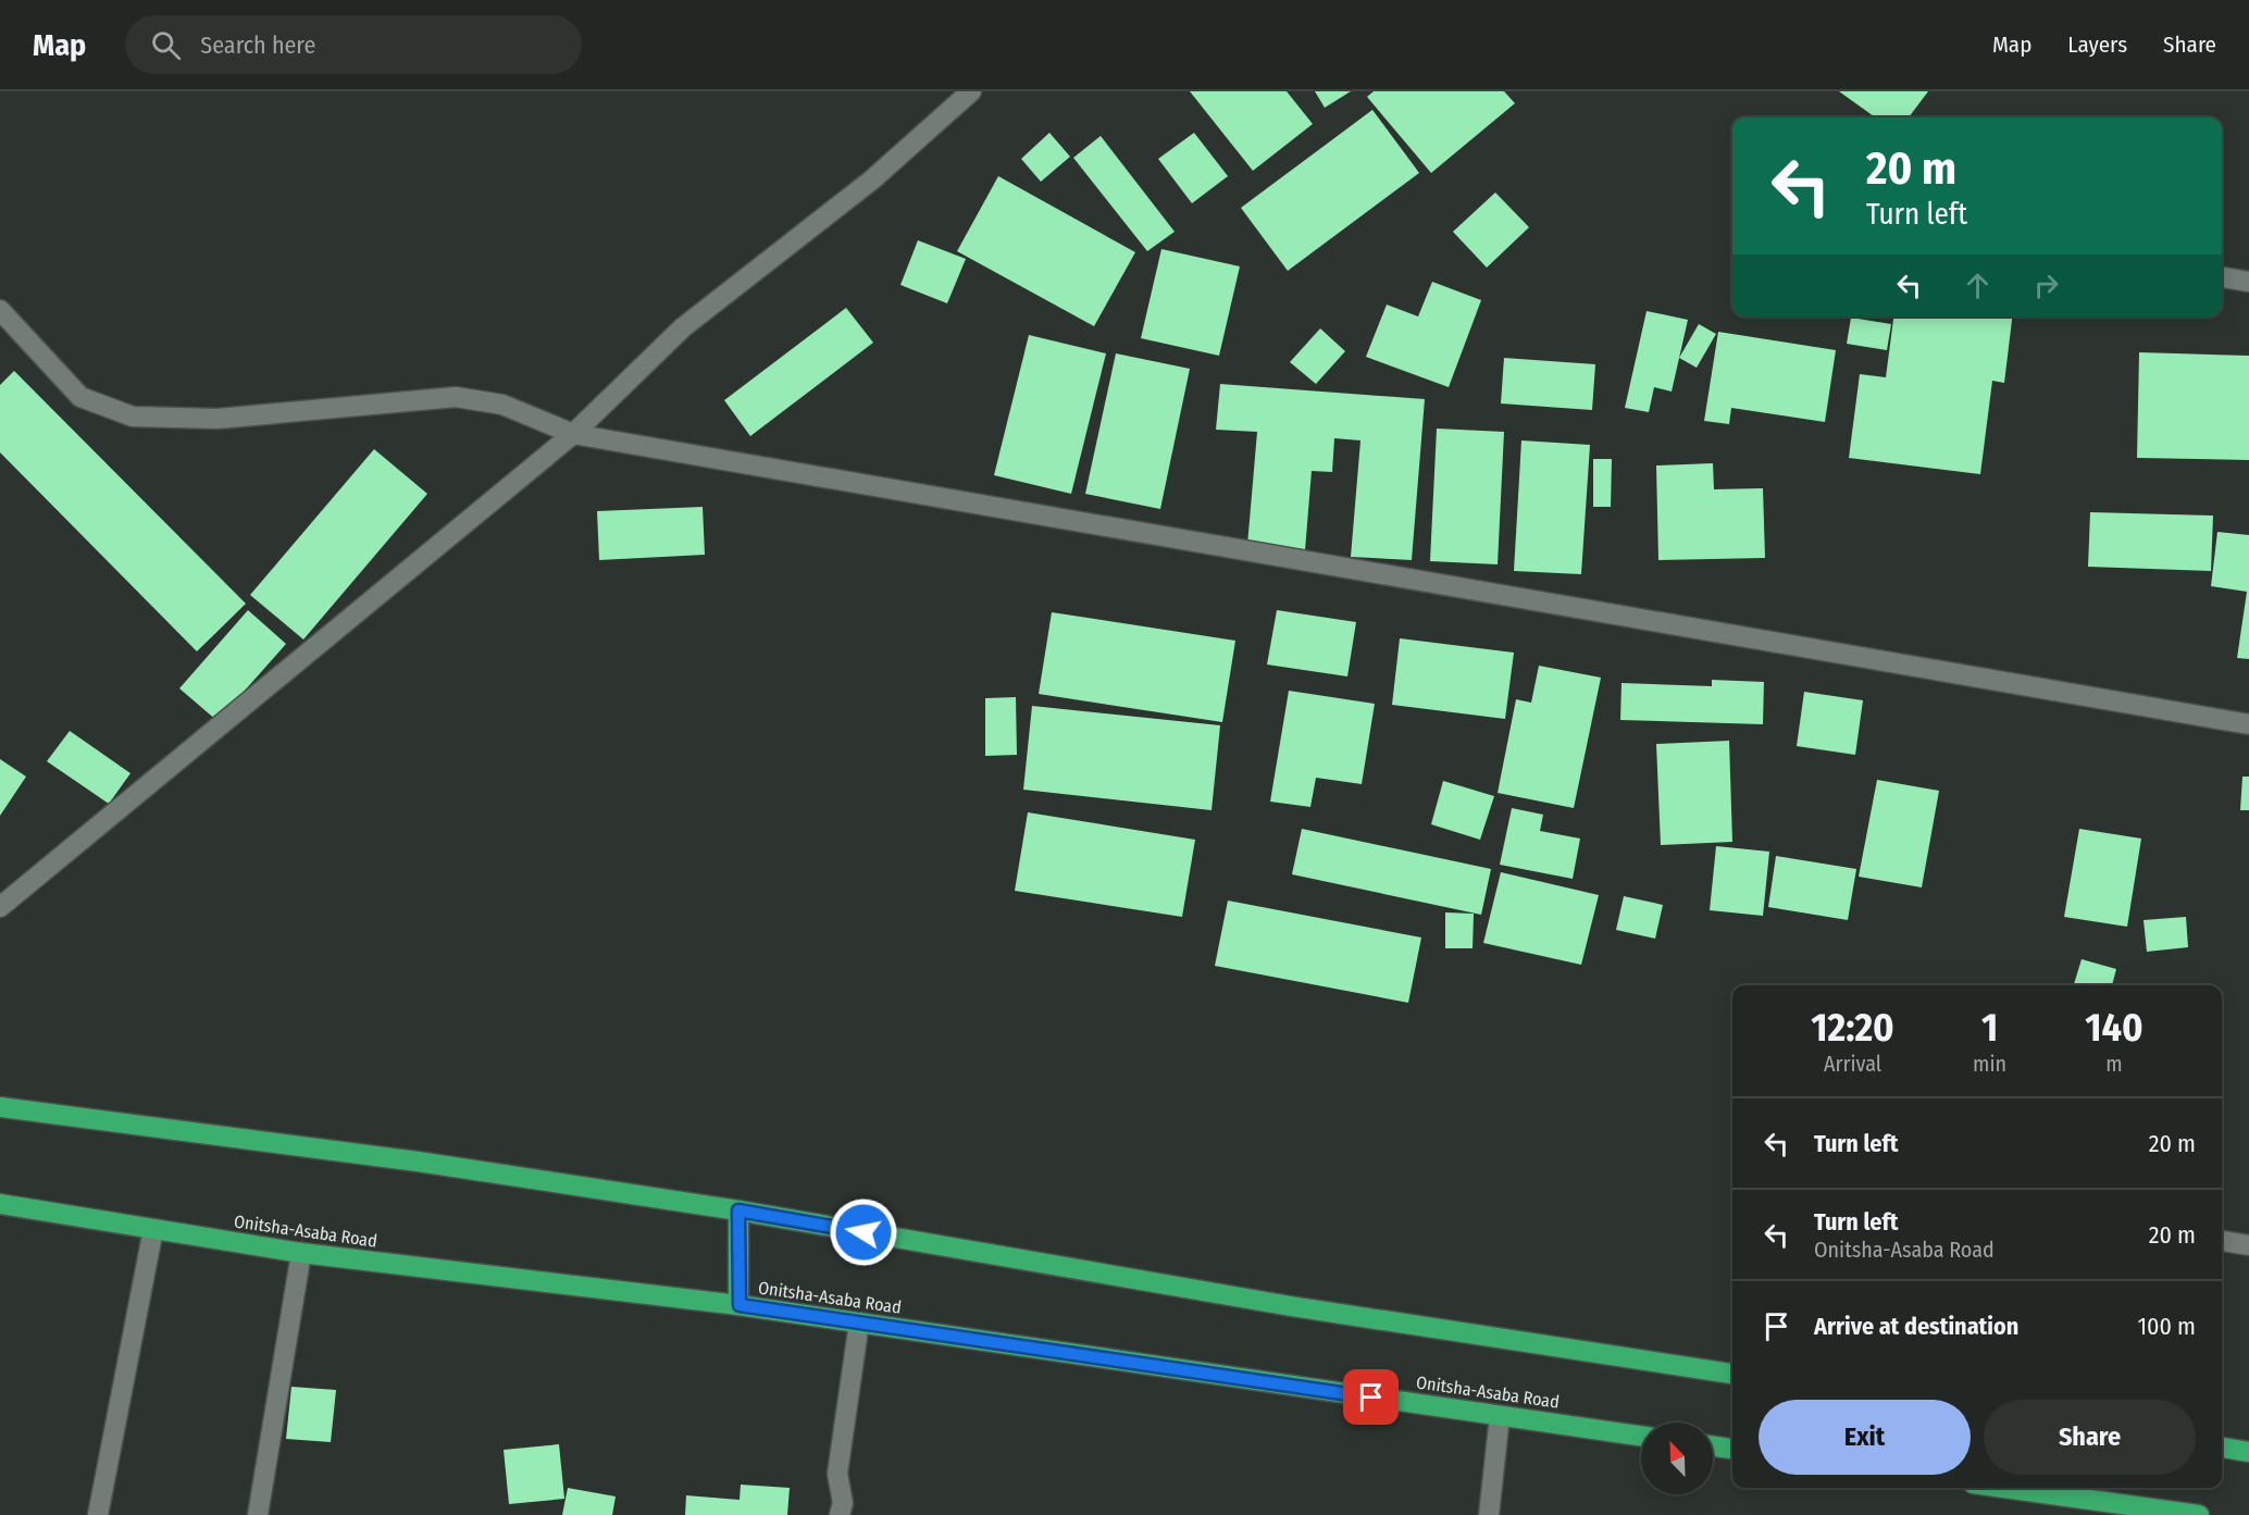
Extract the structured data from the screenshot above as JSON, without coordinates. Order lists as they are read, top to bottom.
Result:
{
  "streets": {
    "highway": ["Onitsha-Asaba Road"]
  },
  "north": "top left",
  "page": {
    "header": "Map",
    "search": "Search here",
    "nav": ["Map", "Layers", "Share"],
    "turn": ["20 m", "Turn left"],
    "eta": [
      "12:20",
      "Arrival",
      "1",
      "min",
      "140",
      "m"
    ],
    "list": [
      {
        "name": "Turn left",
        "value": "20 m"
      },
      {
        "name": "Turn left",
        "note": "Onitsha-Asaba Road",
        "value": "20 m"
      },
      {
        "name": "Arrive at destination",
        "value": "100 m"
      }
    ],
    "buttons": ["Exit", "Share"]
  }
}
